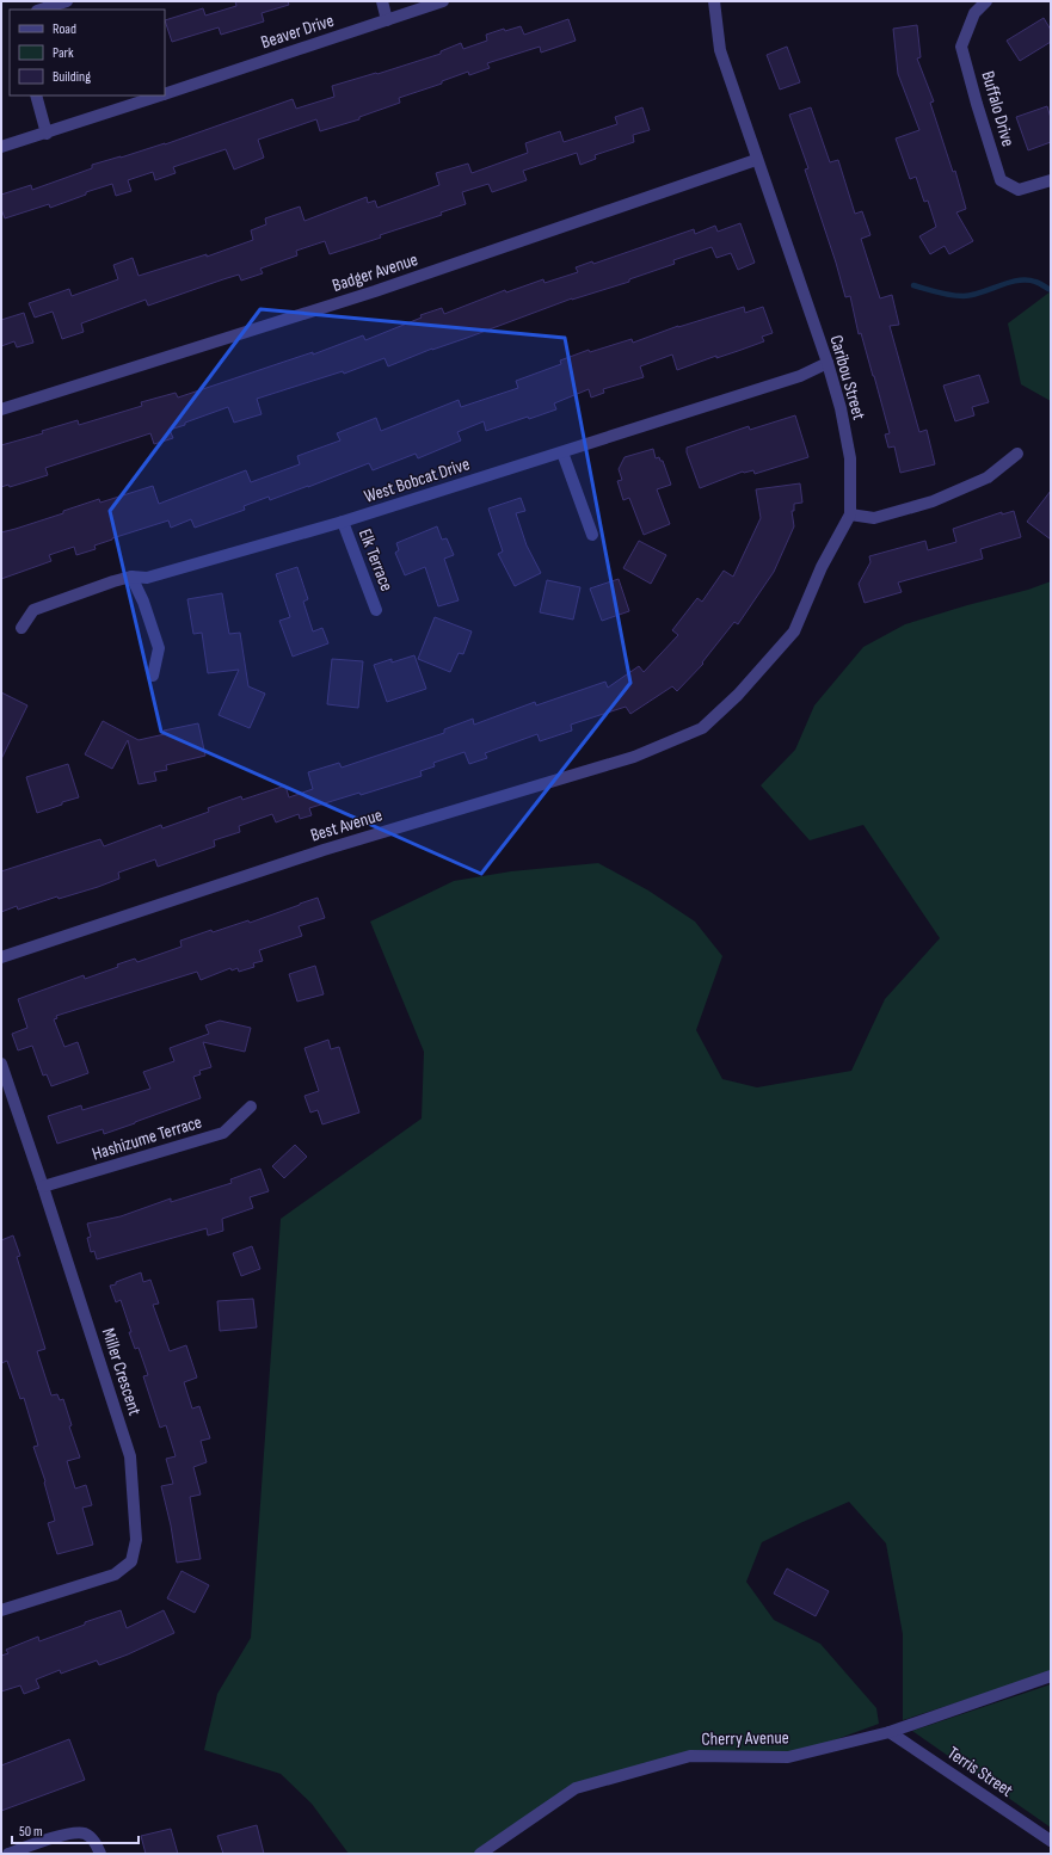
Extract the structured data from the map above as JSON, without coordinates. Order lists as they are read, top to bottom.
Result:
{
  "streets": {
    "street": [
      "Beaver Drive",
      "Buffalo Drive",
      "Badger Avenue",
      "Caribou Street",
      "West Bobcat Drive",
      "Elk Terrace",
      "Best Avenue",
      "Hashizume Terrace",
      "Miller Crescent",
      "Cherry Avenue",
      "Terris Street"
    ]
  },
  "crossings": [
    ["Badger Avenue", "Caribou Street"],
    ["Caribou Street", "West Bobcat Drive"],
    ["Caribou Street", "Best Avenue"],
    ["West Bobcat Drive", "Elk Terrace"],
    ["Hashizume Terrace", "Miller Crescent"],
    ["Cherry Avenue", "Terris Street"]
  ],
  "legend": ["Road", "Park", "Building"],
  "scale_bar": "50 m"
}
